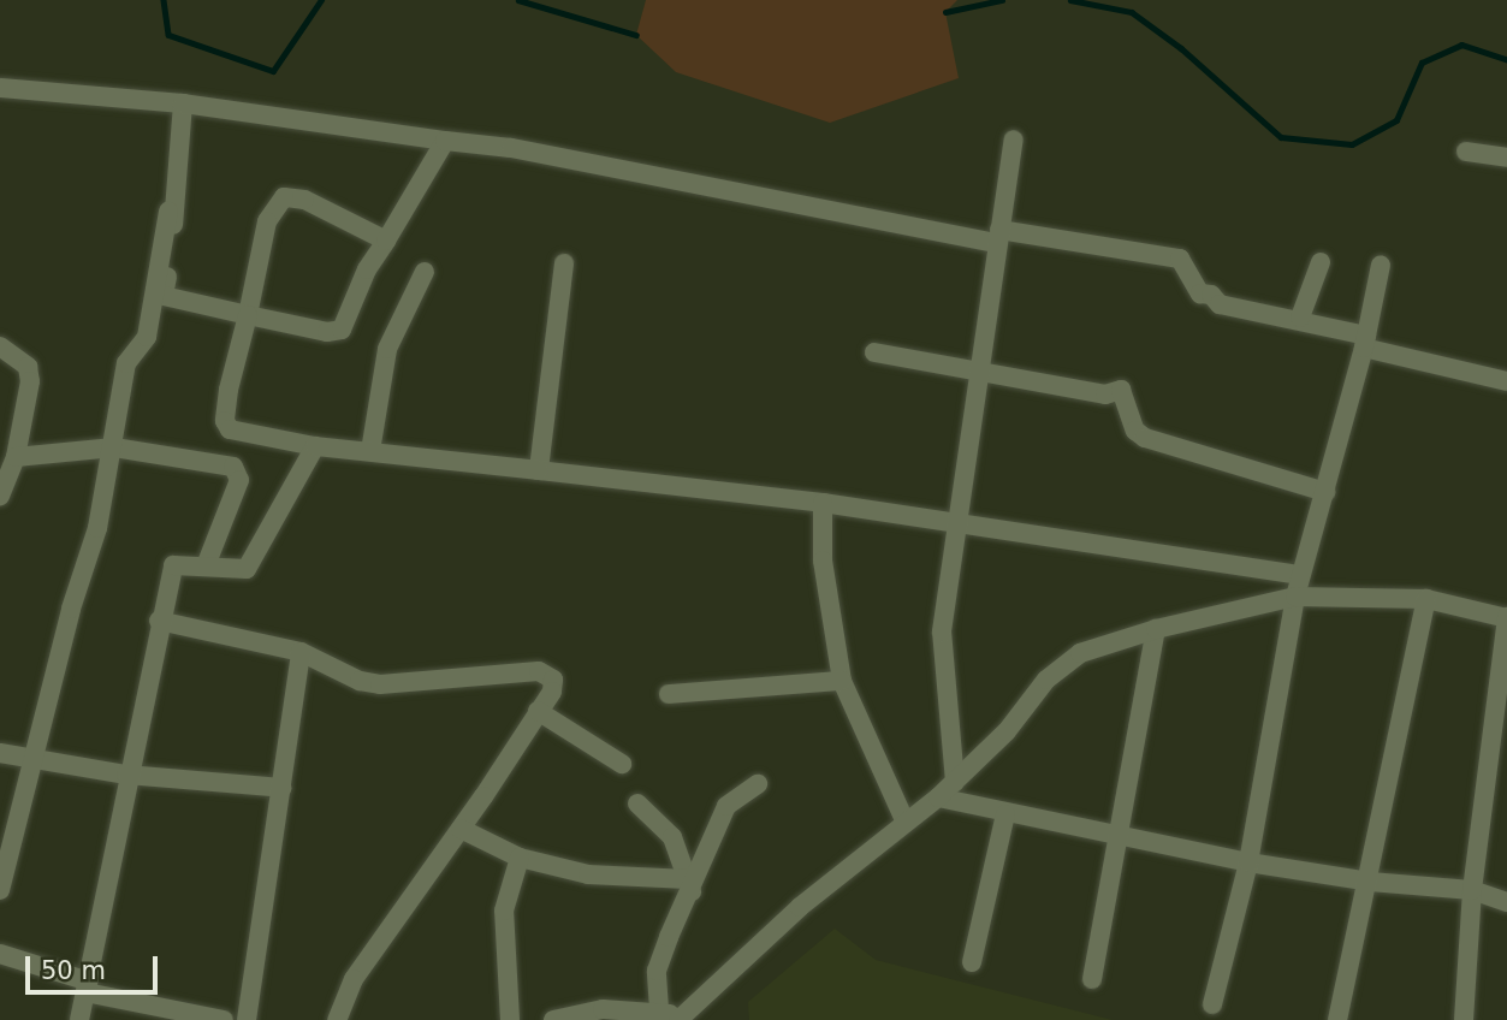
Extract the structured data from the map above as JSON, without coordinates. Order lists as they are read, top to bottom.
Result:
{
  "scale_bar": "50 m"
}
